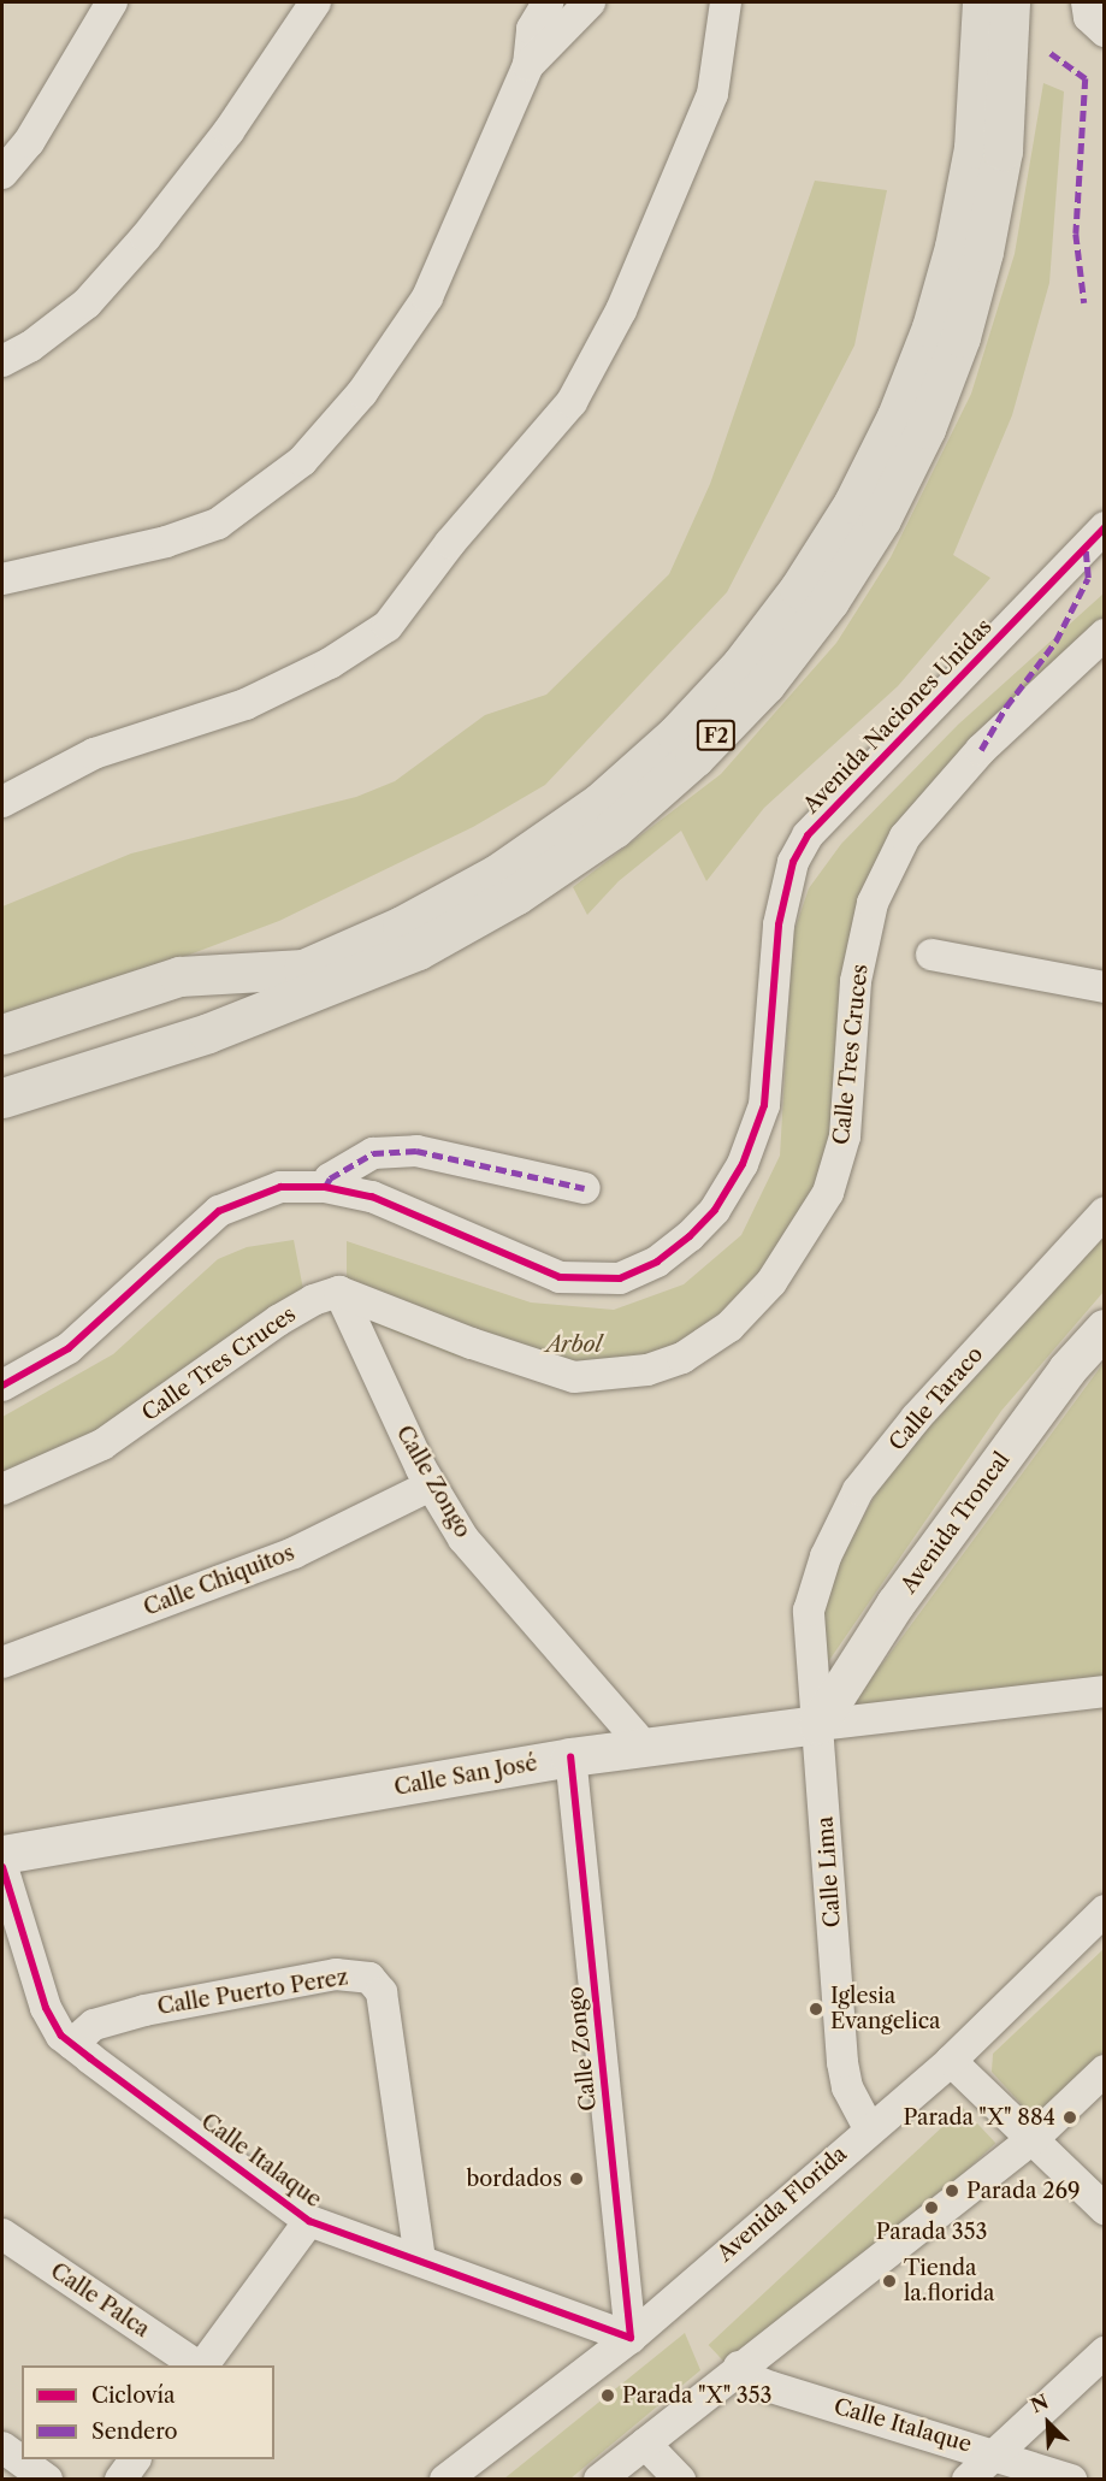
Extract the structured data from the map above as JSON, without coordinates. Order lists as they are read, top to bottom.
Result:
{
  "streets": {
    "highway": ["F2"],
    "street": [
      "Avenida Naciones Unidas",
      "Calle Tres Cruces",
      "Calle Taraco",
      "Calle Zongo",
      "Avenida Troncal",
      "Calle Chiquitos",
      "Calle San José",
      "Calle Lima",
      "Calle Puerto Perez",
      "Calle Italaque",
      "Avenida Florida",
      "Calle Palca"
    ]
  },
  "crossings": [
    ["Calle Tres Cruces", "Calle Zongo"],
    ["Calle Taraco", "Calle Lima"],
    ["Calle Zongo", "Calle Chiquitos"],
    ["Calle Zongo", "Calle San José"],
    ["Calle Zongo", "Calle Italaque"],
    ["Calle Zongo", "Avenida Florida"],
    ["Avenida Troncal", "Calle San José"],
    ["Avenida Troncal", "Calle Lima"],
    ["Calle San José", "Calle Lima"],
    ["Calle Lima", "Avenida Florida"],
    ["Calle Puerto Perez", "Calle Italaque"],
    ["Calle Italaque", "Avenida Florida"]
  ],
  "parks": ["Arbol"],
  "places": [
    "Iglesia Evangelica",
    "Parada \"X\" 884",
    "bordados",
    "Parada 269",
    "Parada 353",
    "Tienda la.florida",
    "Parada \"X\" 353"
  ],
  "legend": ["Ciclovía", "Sendero"],
  "north": "top left"
}
